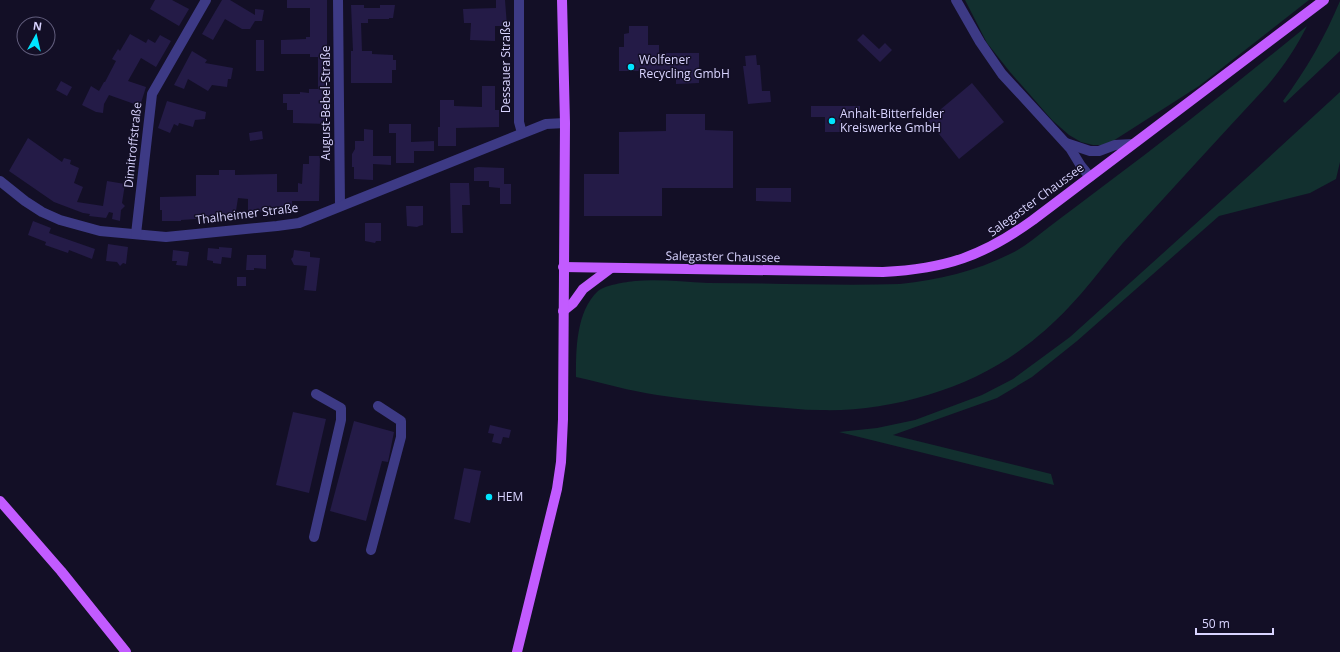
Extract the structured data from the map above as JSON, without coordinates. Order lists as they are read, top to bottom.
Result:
{
  "streets": {
    "main road": ["Salegaster Chaussee"],
    "street": [
      "Dessauer Straße",
      "August-Bebel-Straße",
      "Dimitroffstraße",
      "Thalheimer Straße"
    ]
  },
  "crossings": [
    ["Dessauer Straße", "Thalheimer Straße"],
    ["August-Bebel-Straße", "Thalheimer Straße"],
    ["Dimitroffstraße", "Thalheimer Straße"]
  ],
  "places": ["Wolfener Recycling GmbH", "Anhalt-Bitterfelder Kreiswerke GmbH", "HEM"],
  "scale_bar": "50 m",
  "north": "top"
}
